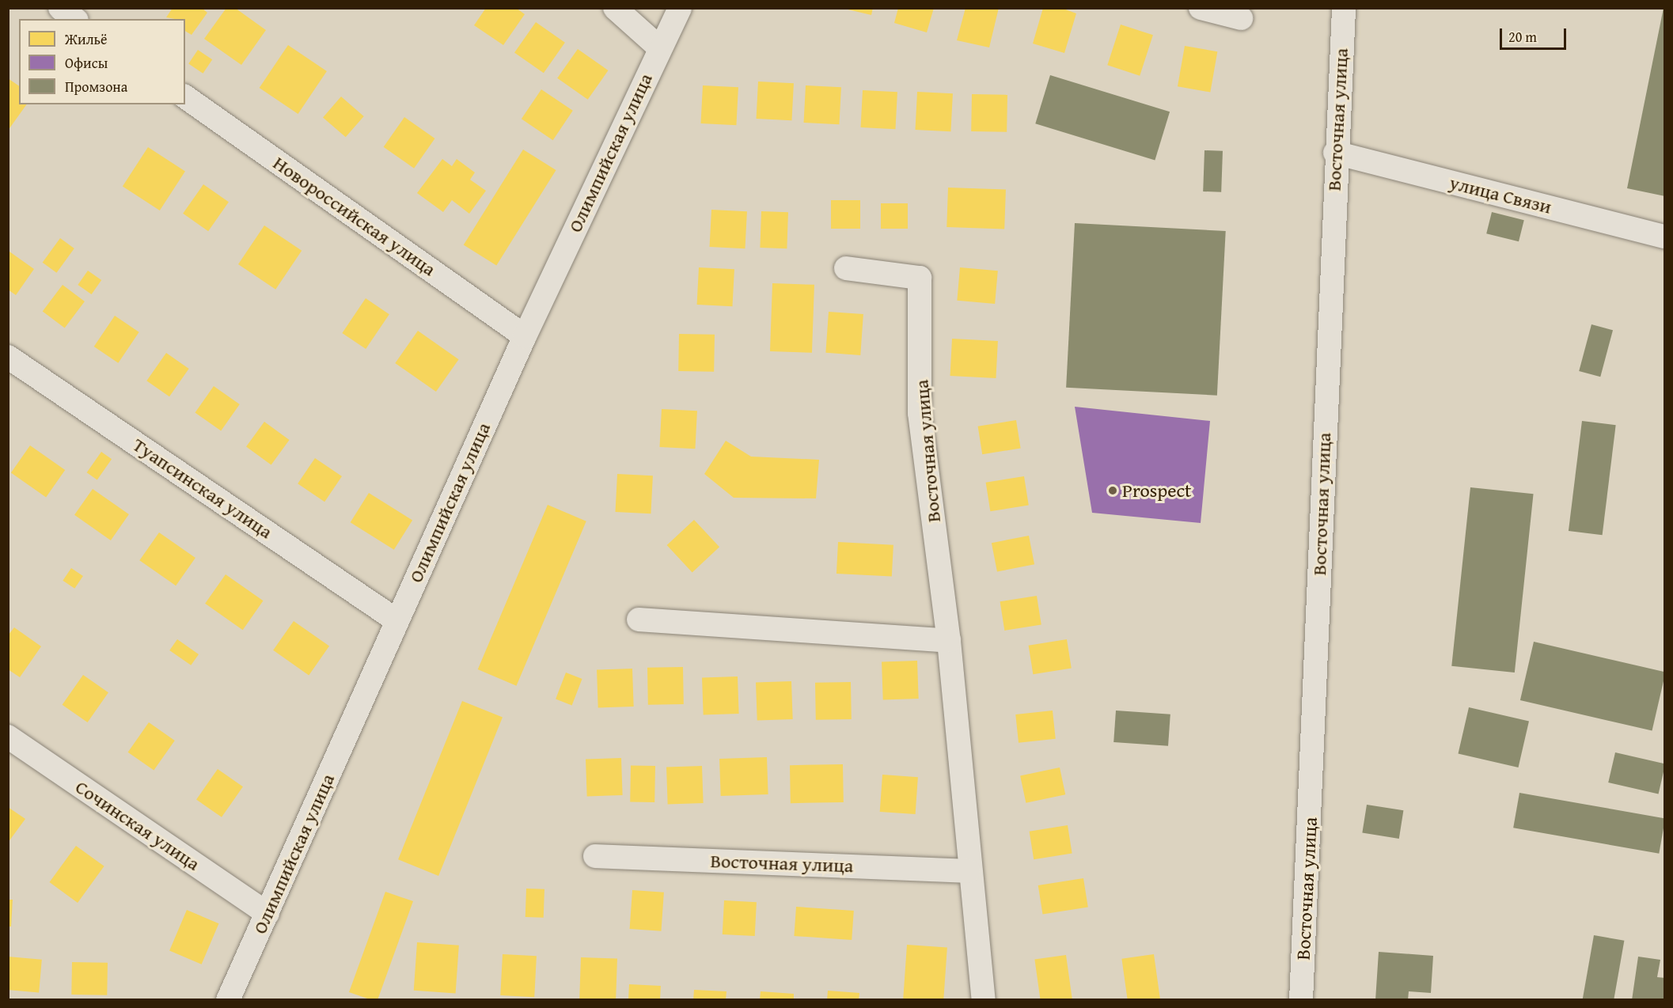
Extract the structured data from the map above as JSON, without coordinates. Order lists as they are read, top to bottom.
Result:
{
  "streets": {
    "street": [
      "Восточная улица",
      "Олимпийская улица",
      "улица Связи",
      "Новороссийская улица",
      "Туапсинская улица",
      "Сочинская улица"
    ]
  },
  "crossings": [
    ["Восточная улица", "улица Связи"],
    ["Олимпийская улица", "Новороссийская улица"],
    ["Олимпийская улица", "Туапсинская улица"],
    ["Олимпийская улица", "Сочинская улица"]
  ],
  "places": ["Prospect"],
  "legend": ["Жильё", "Офисы", "Промзона"],
  "scale_bar": "20 m"
}
